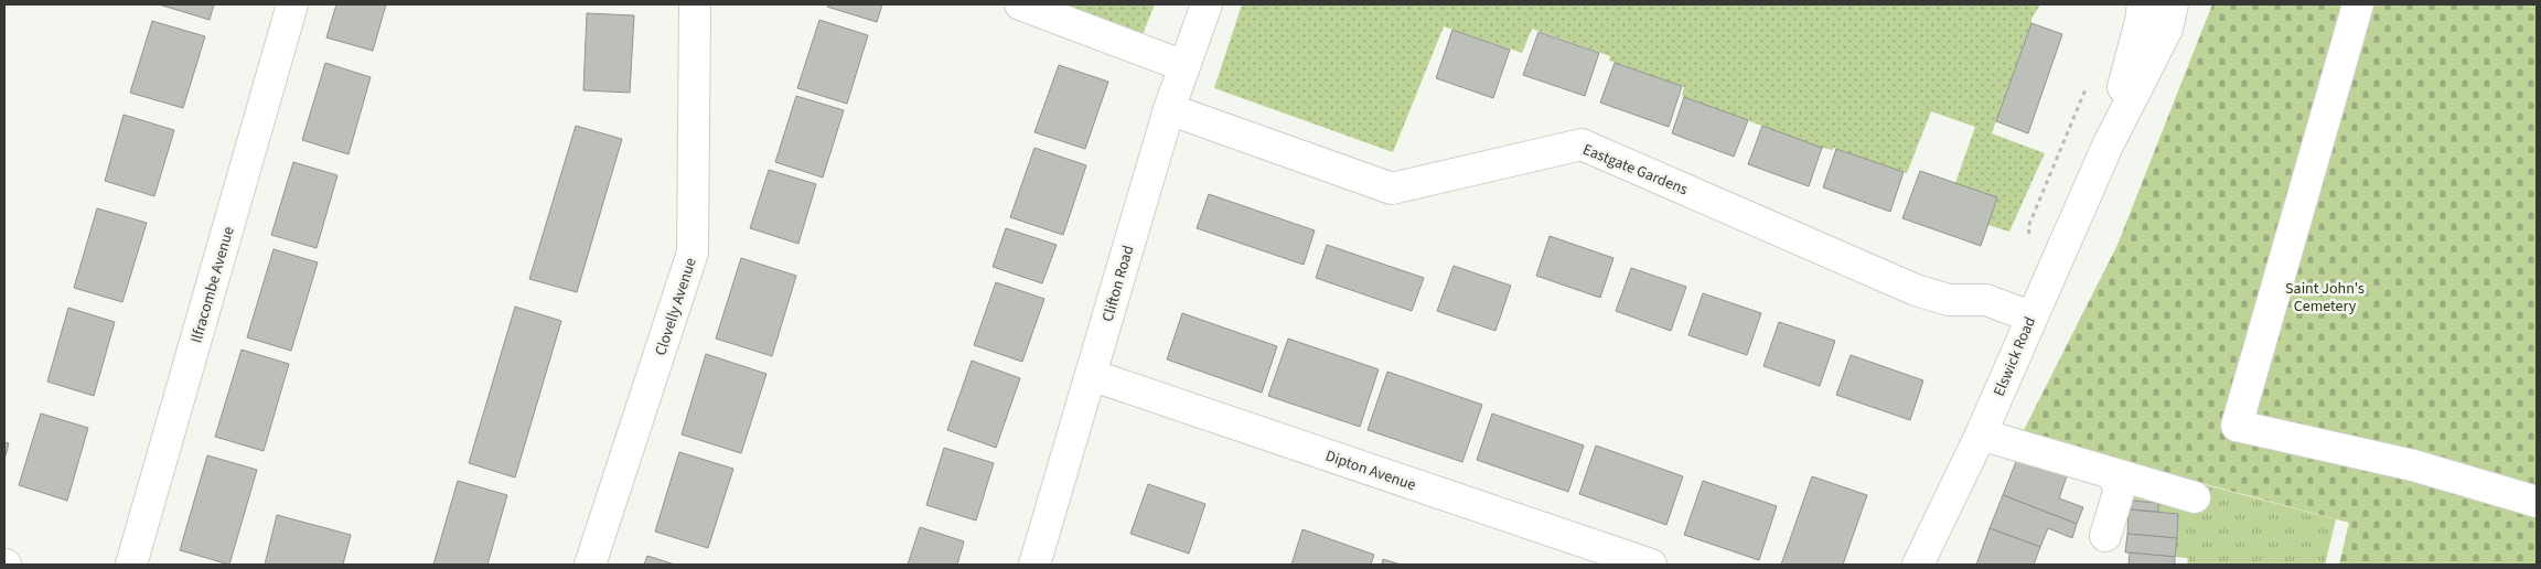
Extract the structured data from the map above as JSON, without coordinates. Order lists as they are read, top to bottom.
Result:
{
  "streets": {
    "street": [
      "Eastgate Gardens",
      "Clifton Road",
      "Ilfracombe Avenue",
      "Clovelly Avenue",
      "Elswick Road",
      "Dipton Avenue"
    ]
  },
  "crossings": [
    ["Eastgate Gardens", "Clifton Road"],
    ["Eastgate Gardens", "Elswick Road"],
    ["Clifton Road", "Dipton Avenue"]
  ],
  "parks": ["Saint John's Cemetery"]
}
